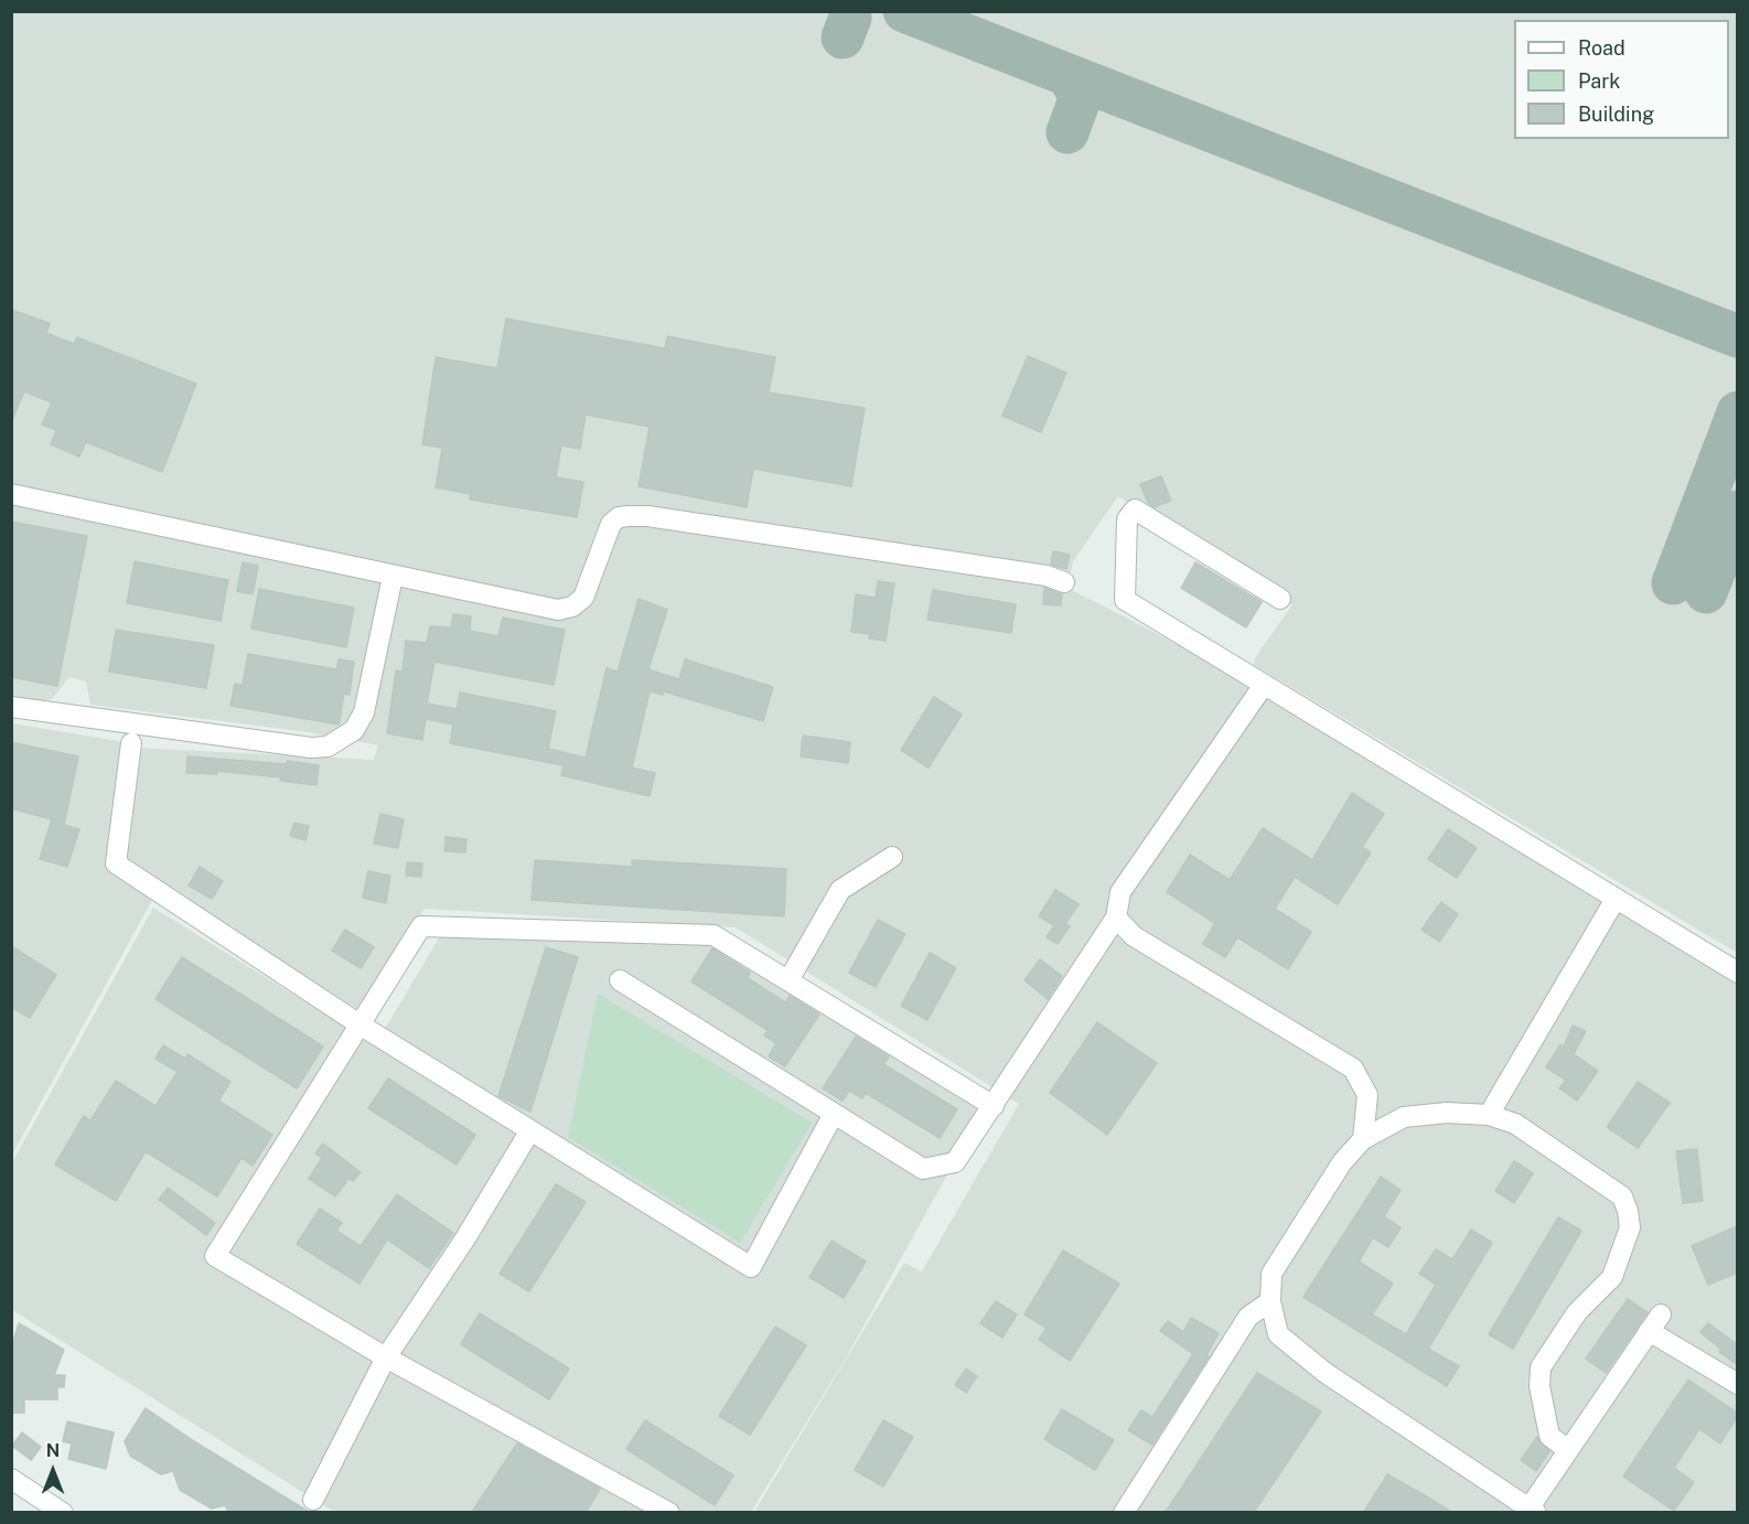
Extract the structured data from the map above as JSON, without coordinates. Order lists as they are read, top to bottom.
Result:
{
  "legend": ["Road", "Park", "Building"],
  "north": "top"
}
